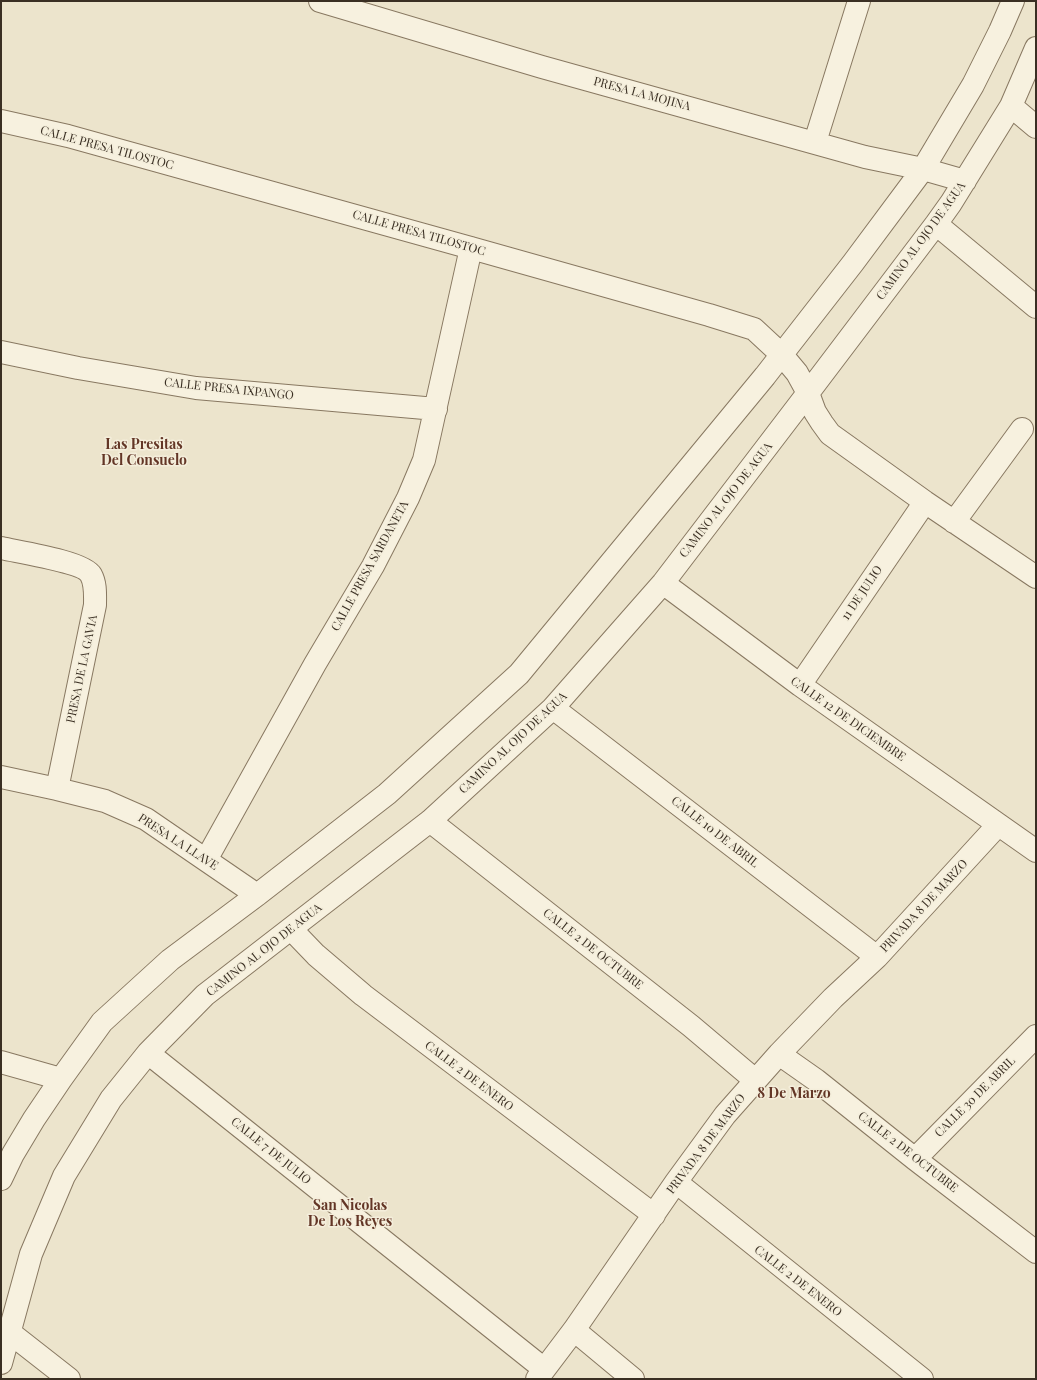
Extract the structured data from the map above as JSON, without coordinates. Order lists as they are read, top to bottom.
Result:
{
  "streets": {
    "street": [
      "PRESA LA MOJINA",
      "CALLE PRESA TILOSTOC",
      "CAMINO AL OJO DE AGUA",
      "CALLE PRESA IXPANGO",
      "CALLE PRESA SARDANETA",
      "11 DE JULIO",
      "PRESA DE LA GAVIA",
      "CALLE 12 DE DICIEMBRE",
      "CALLE 10 DE ABRIL",
      "PRESA LA LLAVE",
      "PRIVADA 8 DE MARZO",
      "CALLE 2 DE OCTUBRE",
      "CALLE 2 DE ENERO",
      "CALLE 30 DE ABRIL",
      "CALLE 7 DE JULIO"
    ]
  },
  "crossings": [
    ["PRESA LA MOJINA", "CAMINO AL OJO DE AGUA"],
    ["CALLE PRESA TILOSTOC", "CAMINO AL OJO DE AGUA"],
    ["CALLE PRESA TILOSTOC", "CALLE PRESA SARDANETA"],
    ["CAMINO AL OJO DE AGUA", "CALLE 12 DE DICIEMBRE"],
    ["CAMINO AL OJO DE AGUA", "CALLE 10 DE ABRIL"],
    ["CAMINO AL OJO DE AGUA", "CALLE 2 DE OCTUBRE"],
    ["CAMINO AL OJO DE AGUA", "CALLE 2 DE ENERO"],
    ["CAMINO AL OJO DE AGUA", "CALLE 7 DE JULIO"],
    ["CALLE PRESA IXPANGO", "CALLE PRESA SARDANETA"],
    ["CALLE PRESA SARDANETA", "PRESA LA LLAVE"],
    ["11 DE JULIO", "CALLE 12 DE DICIEMBRE"],
    ["PRESA DE LA GAVIA", "PRESA LA LLAVE"],
    ["CALLE 12 DE DICIEMBRE", "PRIVADA 8 DE MARZO"],
    ["CALLE 10 DE ABRIL", "PRIVADA 8 DE MARZO"],
    ["PRIVADA 8 DE MARZO", "CALLE 2 DE OCTUBRE"],
    ["PRIVADA 8 DE MARZO", "CALLE 2 DE ENERO"],
    ["PRIVADA 8 DE MARZO", "CALLE 7 DE JULIO"],
    ["CALLE 2 DE OCTUBRE", "CALLE 30 DE ABRIL"]
  ],
  "districts": ["Las Presitas Del Consuelo", "8 De Marzo", "San Nicolas De Los Reyes"]
}
